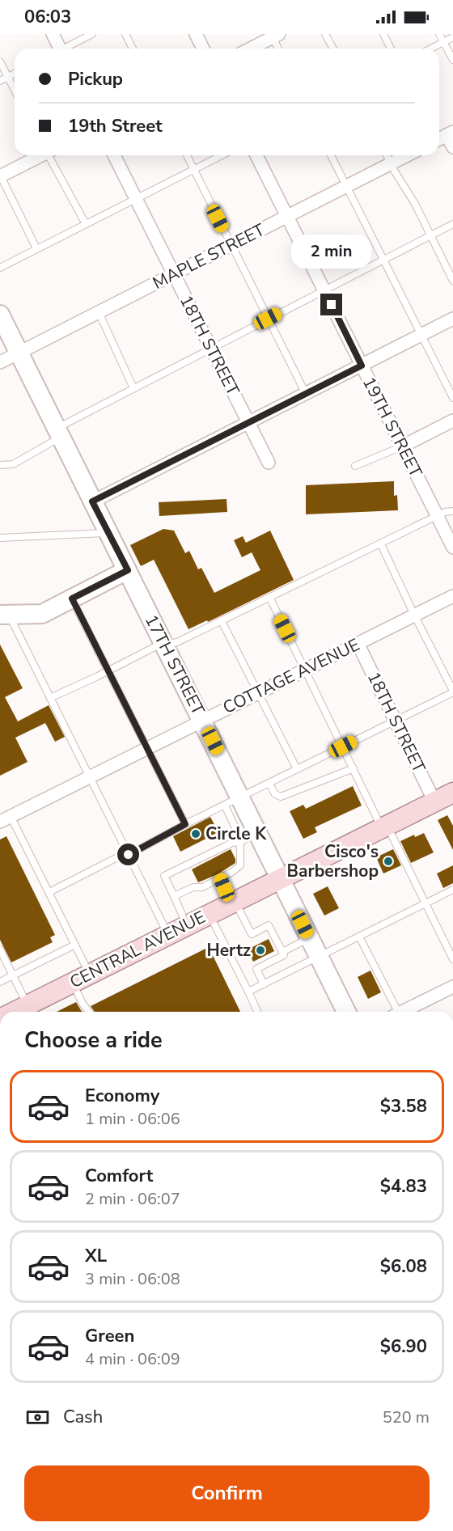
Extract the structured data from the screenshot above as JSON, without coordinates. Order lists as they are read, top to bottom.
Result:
{
  "streets": {
    "main road": ["CENTRAL AVENUE"],
    "street": [
      "MAPLE STREET",
      "18TH STREET",
      "19TH STREET",
      "17TH STREET",
      "COTTAGE AVENUE"
    ]
  },
  "crossings": [
    ["MAPLE STREET", "18TH STREET"],
    ["MAPLE STREET", "19TH STREET"],
    ["MAPLE STREET", "17TH STREET"],
    ["18TH STREET", "COTTAGE AVENUE"],
    ["18TH STREET", "CENTRAL AVENUE"],
    ["17TH STREET", "COTTAGE AVENUE"],
    ["17TH STREET", "CENTRAL AVENUE"]
  ],
  "places": ["Circle K", "Cisco's Barbershop", "Hertz"],
  "page": {
    "status": "06:03",
    "banner": ["Pickup", "19th Street"],
    "bubble": "2 min",
    "heading": "Choose a ride",
    "list": [
      {
        "name": "Economy",
        "note": "1 min · 06:06",
        "value": "$3.58"
      },
      {
        "name": "Comfort",
        "note": "2 min · 06:07",
        "value": "$4.83"
      },
      {
        "name": "XL",
        "note": "3 min · 06:08",
        "value": "$6.08"
      },
      {
        "name": "Green",
        "note": "4 min · 06:09",
        "value": "$6.90"
      }
    ],
    "pay": ["Cash", "520 m"],
    "buttons": "Confirm"
  }
}
